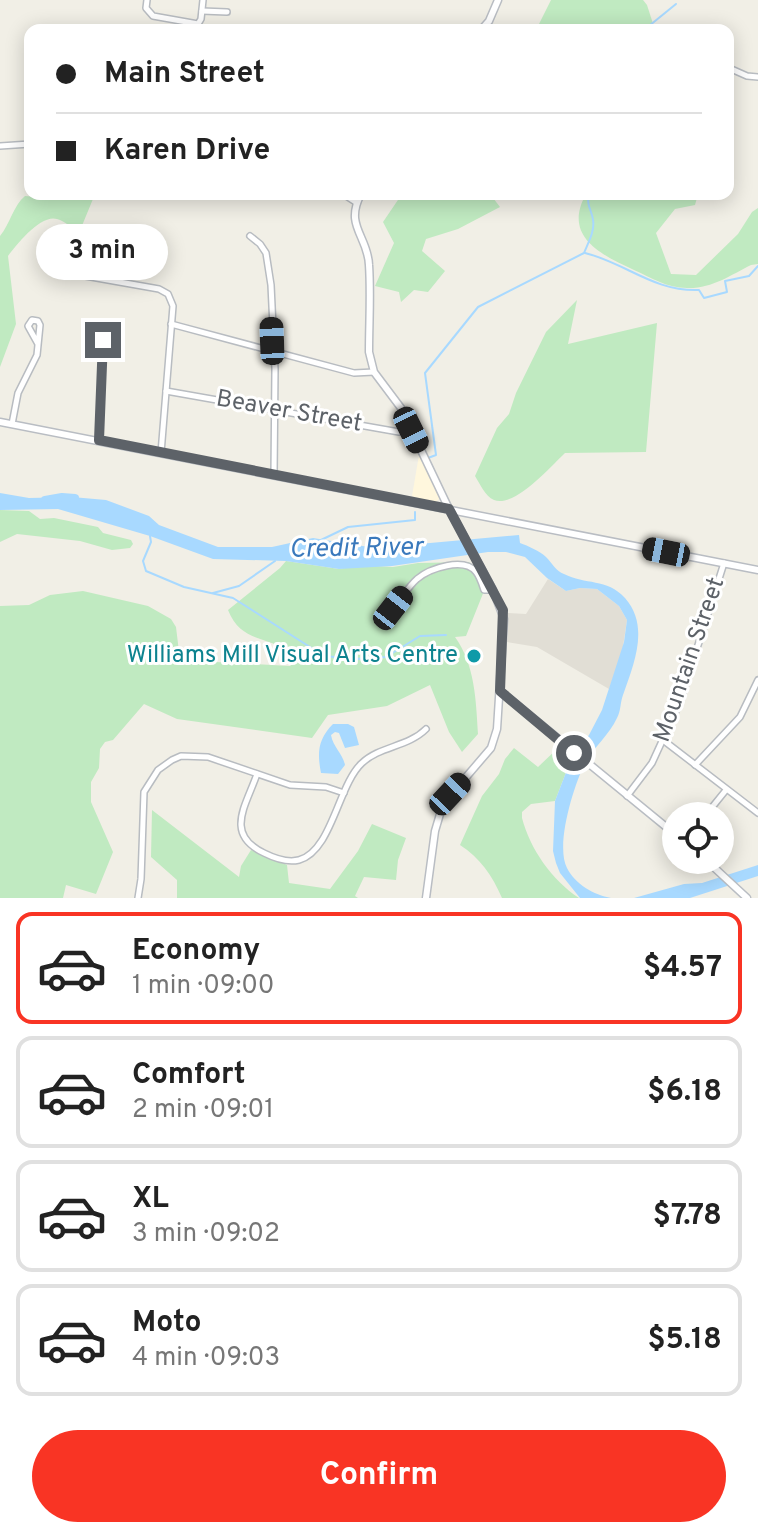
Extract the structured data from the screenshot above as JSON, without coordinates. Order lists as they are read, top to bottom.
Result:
{
  "streets": {
    "street": ["Beaver Street", "Mountain Street"]
  },
  "water": ["Credit River"],
  "places": ["Williams Mill Visual Arts Centre"],
  "page": {
    "banner": ["Main Street", "Karen Drive"],
    "bubble": "3 min",
    "list": [
      {
        "name": "Economy",
        "note": "1 min · 09:00",
        "value": "$4.57"
      },
      {
        "name": "Comfort",
        "note": "2 min · 09:01",
        "value": "$6.18"
      },
      {
        "name": "XL",
        "note": "3 min · 09:02",
        "value": "$7.78"
      },
      {
        "name": "Moto",
        "note": "4 min · 09:03",
        "value": "$5.18"
      }
    ],
    "buttons": "Confirm"
  }
}
